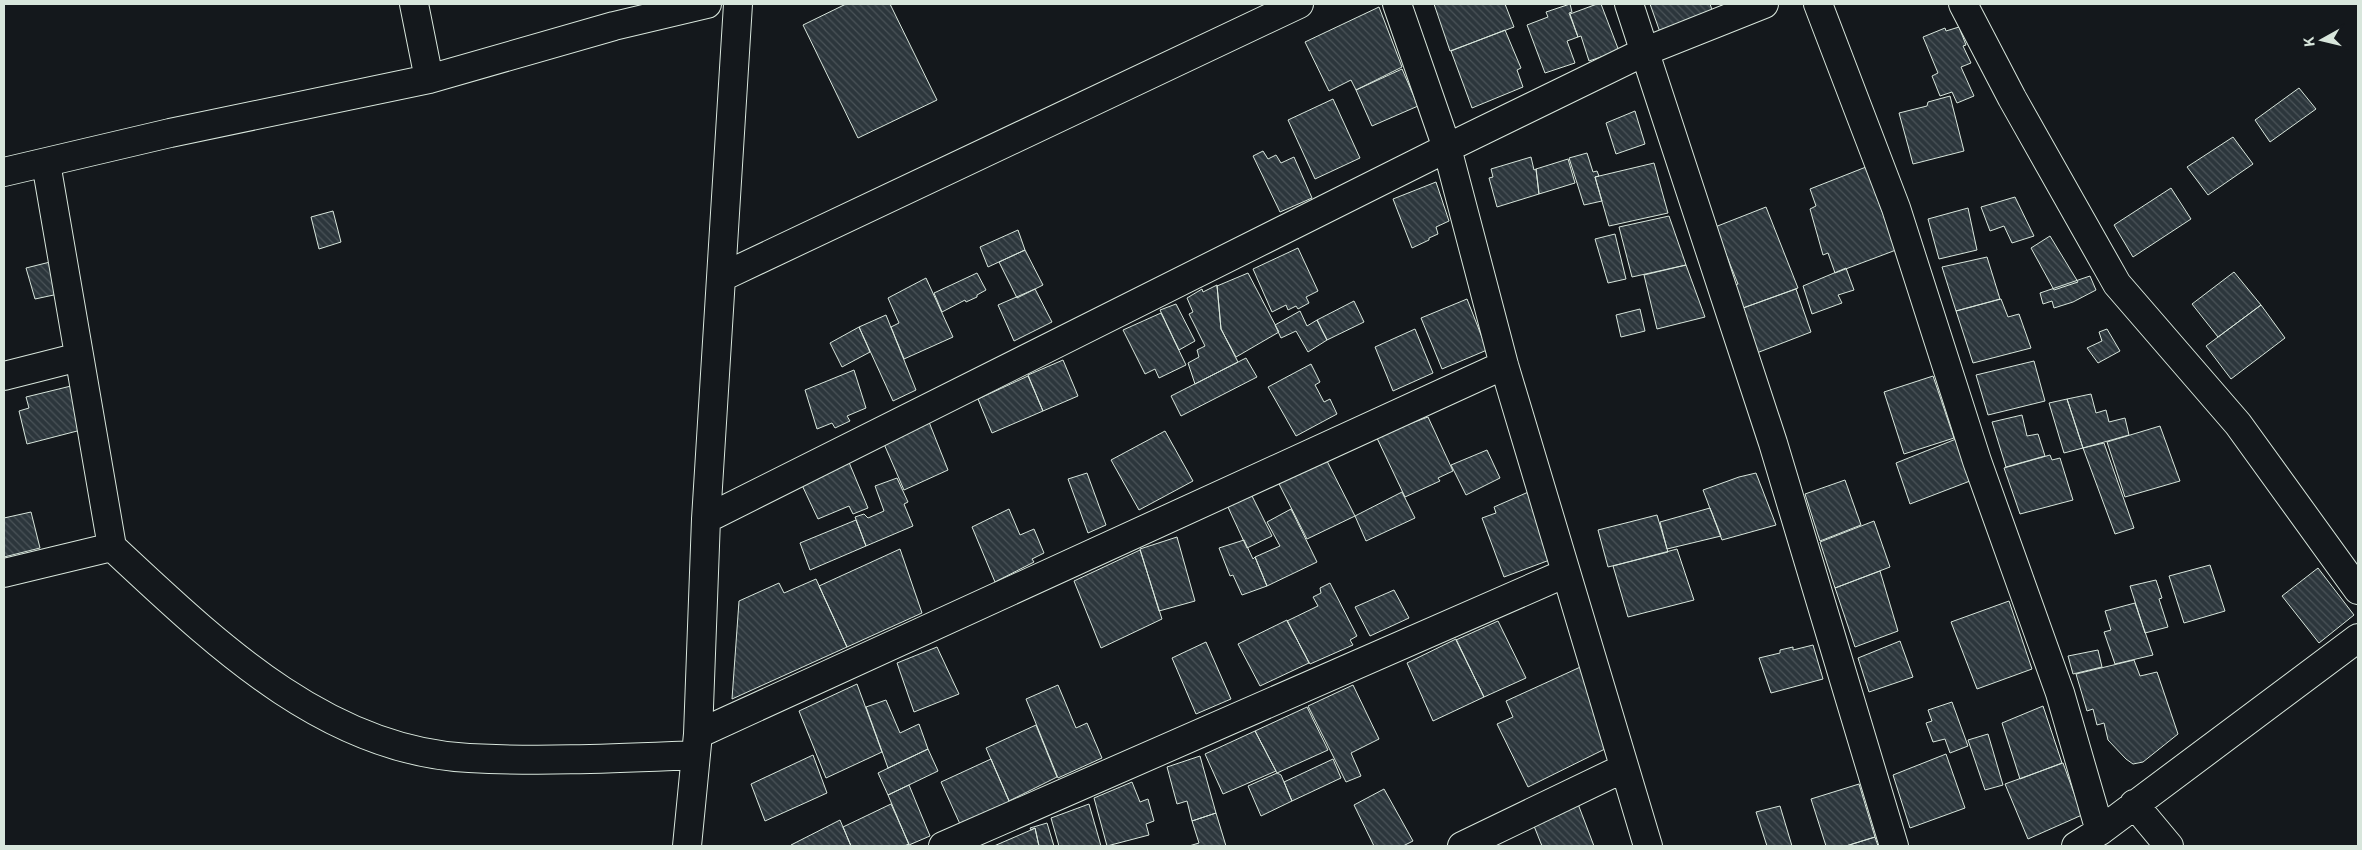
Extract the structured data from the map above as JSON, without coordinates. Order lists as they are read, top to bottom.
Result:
{
  "north": "left"
}
